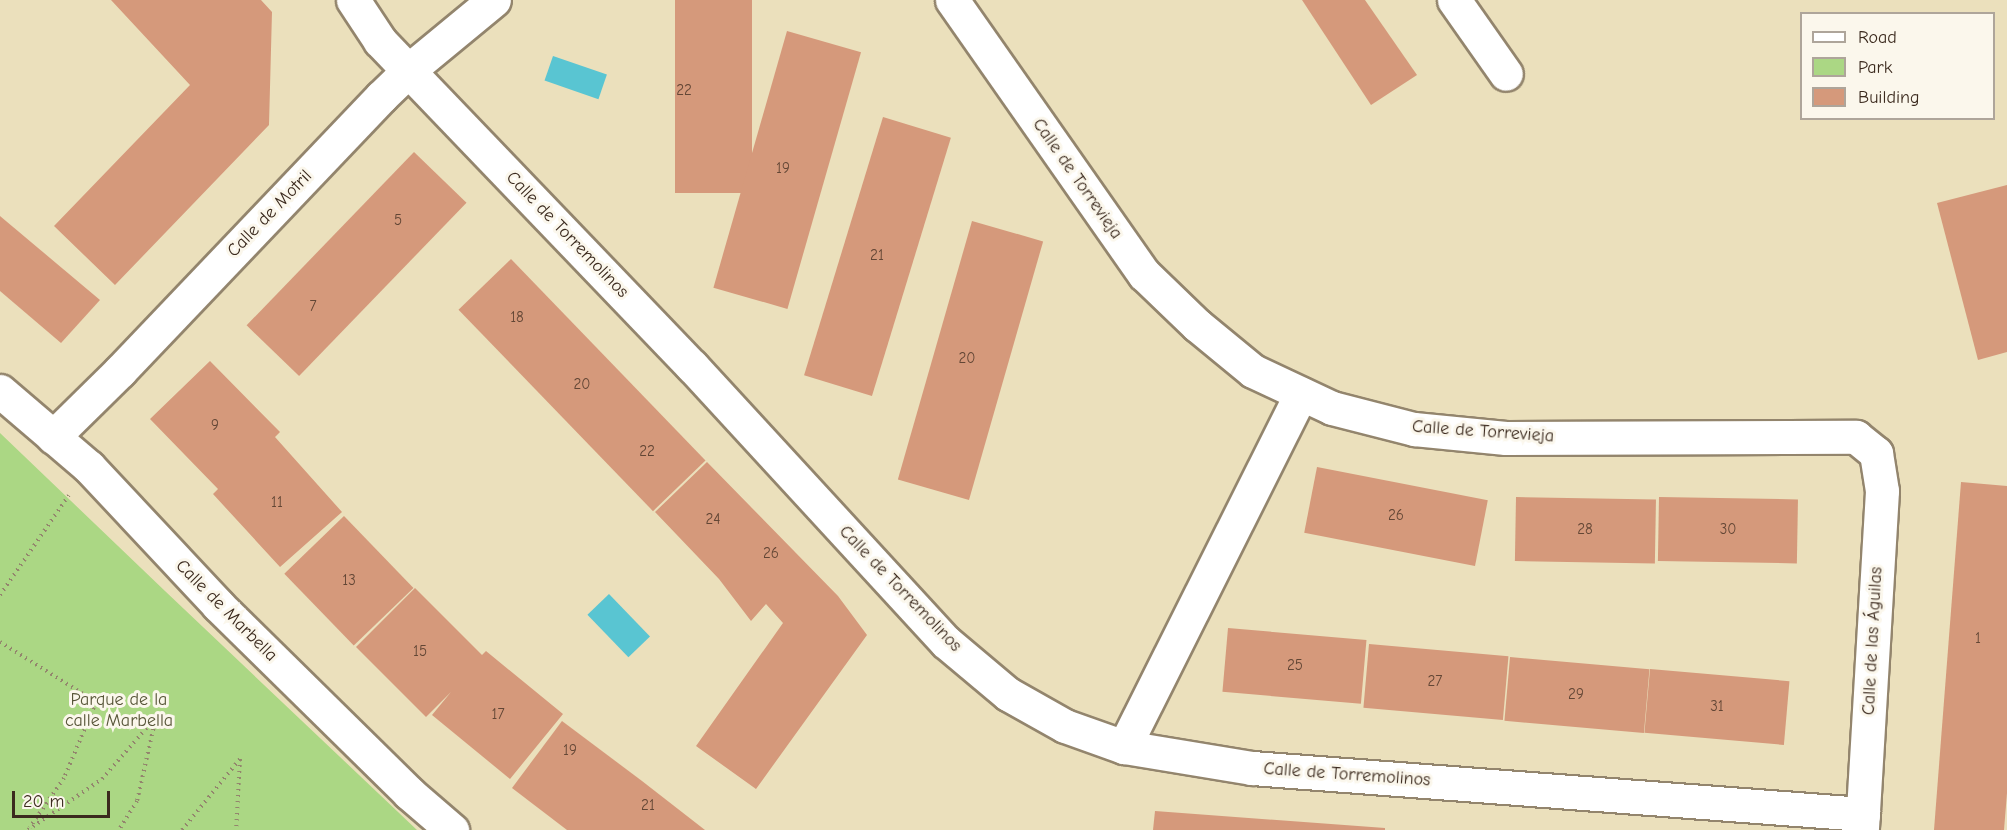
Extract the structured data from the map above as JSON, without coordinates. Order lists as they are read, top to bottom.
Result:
{
  "streets": {
    "street": [
      "Calle de Torrevieja",
      "Calle de Motril",
      "Calle de Torremolinos",
      "Calle de Marbella",
      "Calle de las Águilas"
    ]
  },
  "crossings": [
    ["Calle de Torrevieja", "Calle de las Águilas"],
    ["Calle de Motril", "Calle de Torremolinos"],
    ["Calle de Motril", "Calle de Marbella"],
    ["Calle de Torremolinos", "Calle de las Águilas"]
  ],
  "parks": ["Parque de la calle Marbella"],
  "house_numbers": [
    "22",
    "19",
    "5",
    "21",
    "7",
    "18",
    "20",
    "20",
    "9",
    "22",
    "11",
    "26",
    "24",
    "28",
    "30",
    "26",
    "13",
    "1",
    "15",
    "25",
    "27",
    "29",
    "31",
    "17",
    "19",
    "21"
  ],
  "legend": ["Road", "Park", "Building"],
  "scale_bar": "20 m"
}
